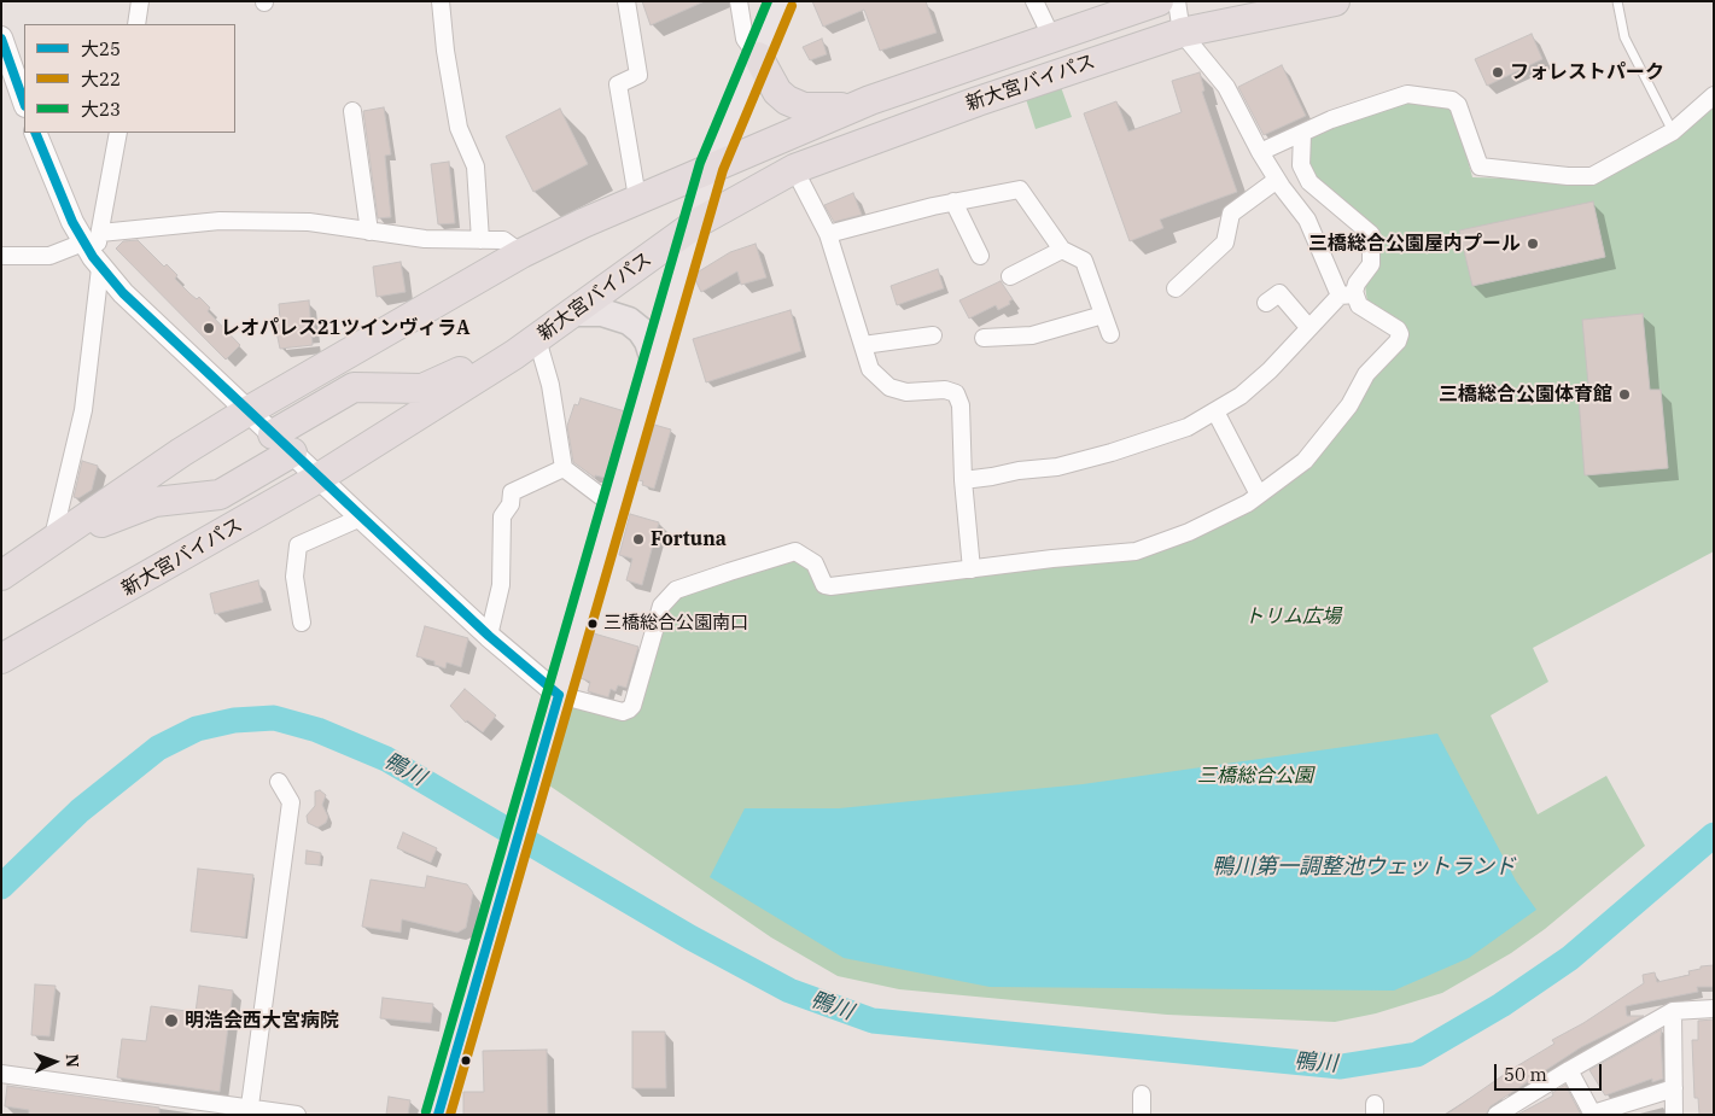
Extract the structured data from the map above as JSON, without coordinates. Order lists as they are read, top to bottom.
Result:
{
  "streets": {
    "highway": ["新大宮バイパス"]
  },
  "water": ["鴨川", "鴨川第一調整池ウェットランド"],
  "parks": ["トリム広場", "三橋総合公園"],
  "places": [
    "フォレストパーク",
    "三橋総合公園屋内プール",
    "レオパレス21ツインヴィラA",
    "三橋総合公園体育館",
    "Fortuna",
    "三橋総合公園南口",
    "明浩会西大宮病院"
  ],
  "lines": ["transit line 大23", "transit line 大22", "transit line 大25"],
  "legend": ["大25", "大22", "大23"],
  "scale_bar": "50 m",
  "north": "right"
}
